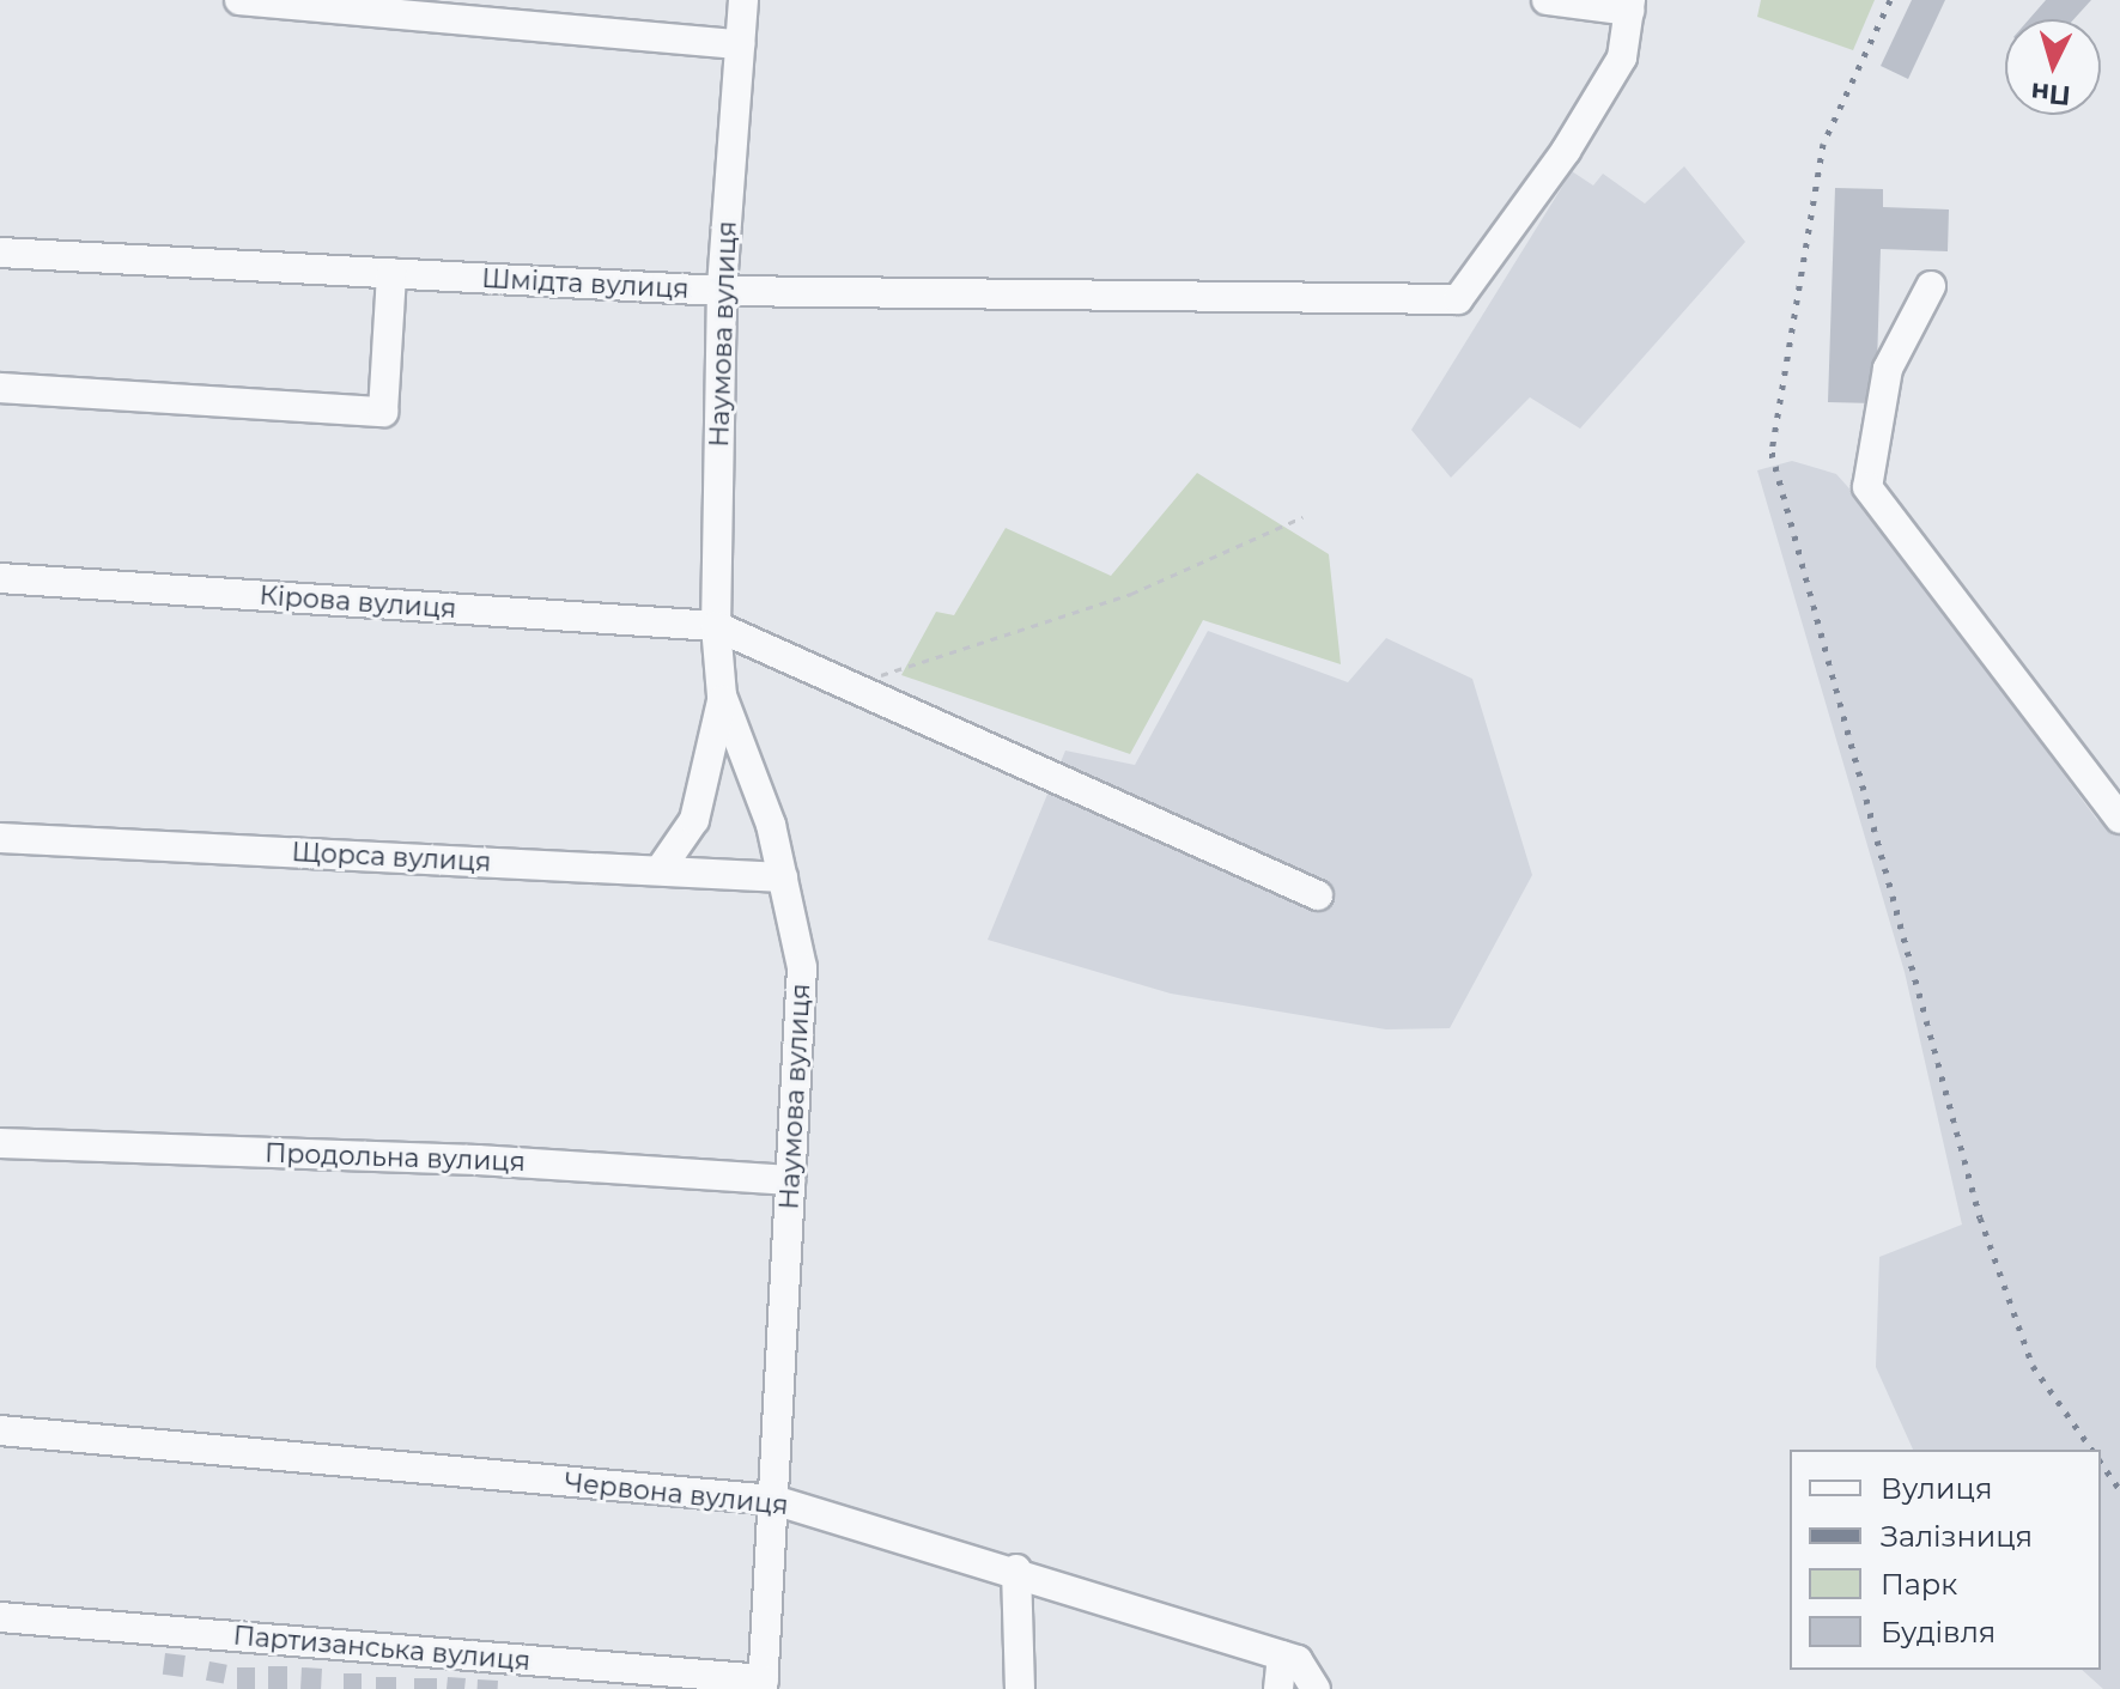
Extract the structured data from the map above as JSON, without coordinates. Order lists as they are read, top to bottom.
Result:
{
  "streets": {
    "street": [
      "Шмідта вулиця",
      "Наумова вулиця",
      "Кірова вулиця",
      "Щорса вулиця",
      "Продольна вулиця",
      "Червона вулиця",
      "Партизанська вулиця"
    ]
  },
  "crossings": [
    ["Шмідта вулиця", "Наумова вулиця"],
    ["Наумова вулиця", "Кірова вулиця"],
    ["Наумова вулиця", "Щорса вулиця"],
    ["Наумова вулиця", "Продольна вулиця"],
    ["Наумова вулиця", "Червона вулиця"],
    ["Наумова вулиця", "Партизанська вулиця"]
  ],
  "legend": [
    "Вулиця",
    "Залізниця",
    "Парк",
    "Будівля"
  ],
  "north": "bottom"
}
